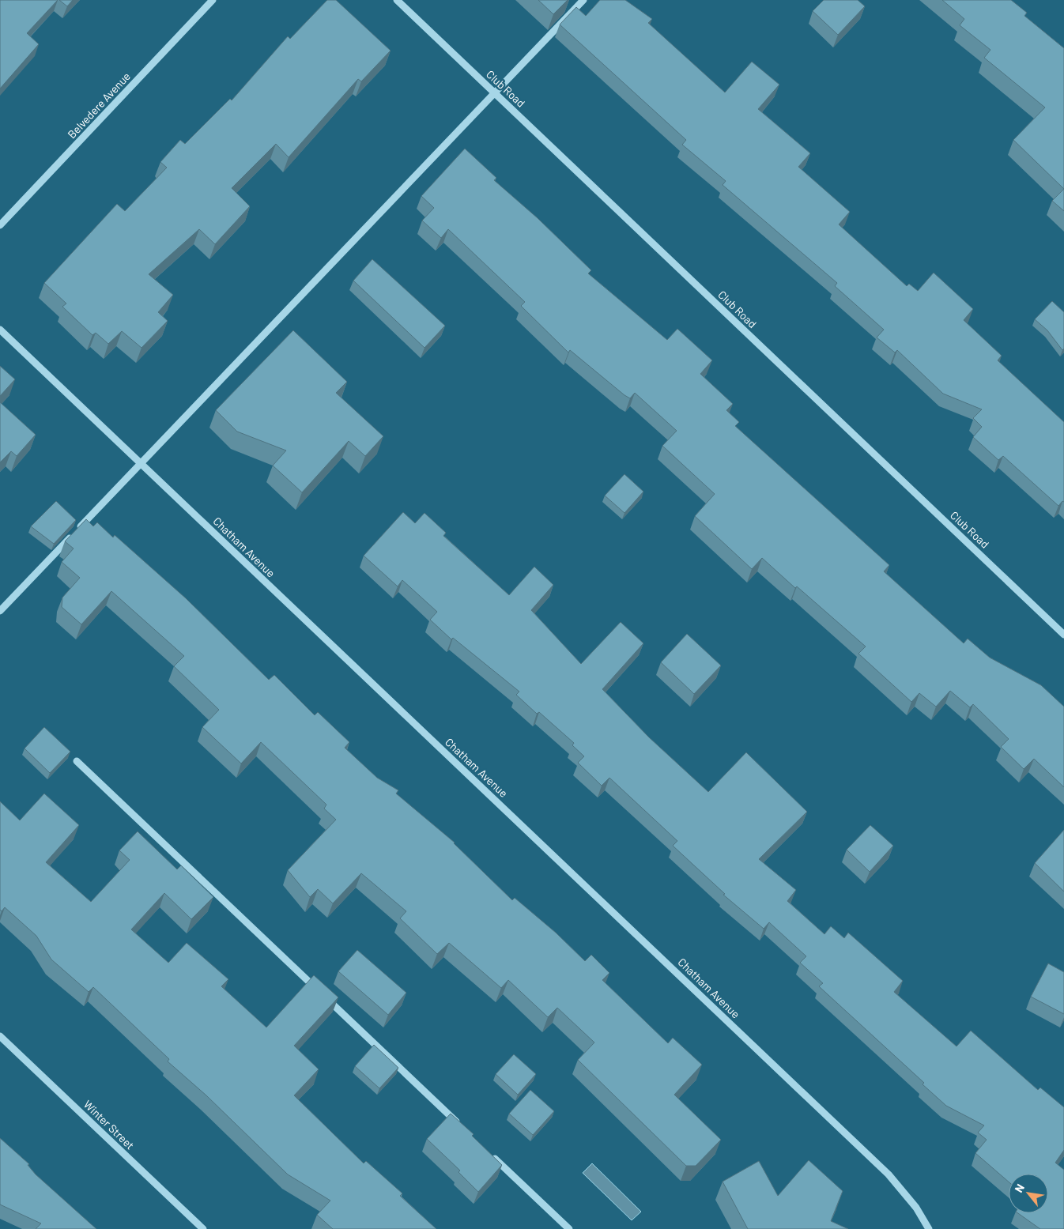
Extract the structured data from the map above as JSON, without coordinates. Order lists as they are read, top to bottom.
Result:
{
  "streets": {
    "street": [
      "Club Road",
      "Belvedere Avenue",
      "Chatham Avenue",
      "Winter Street"
    ]
  },
  "north": "top left"
}
